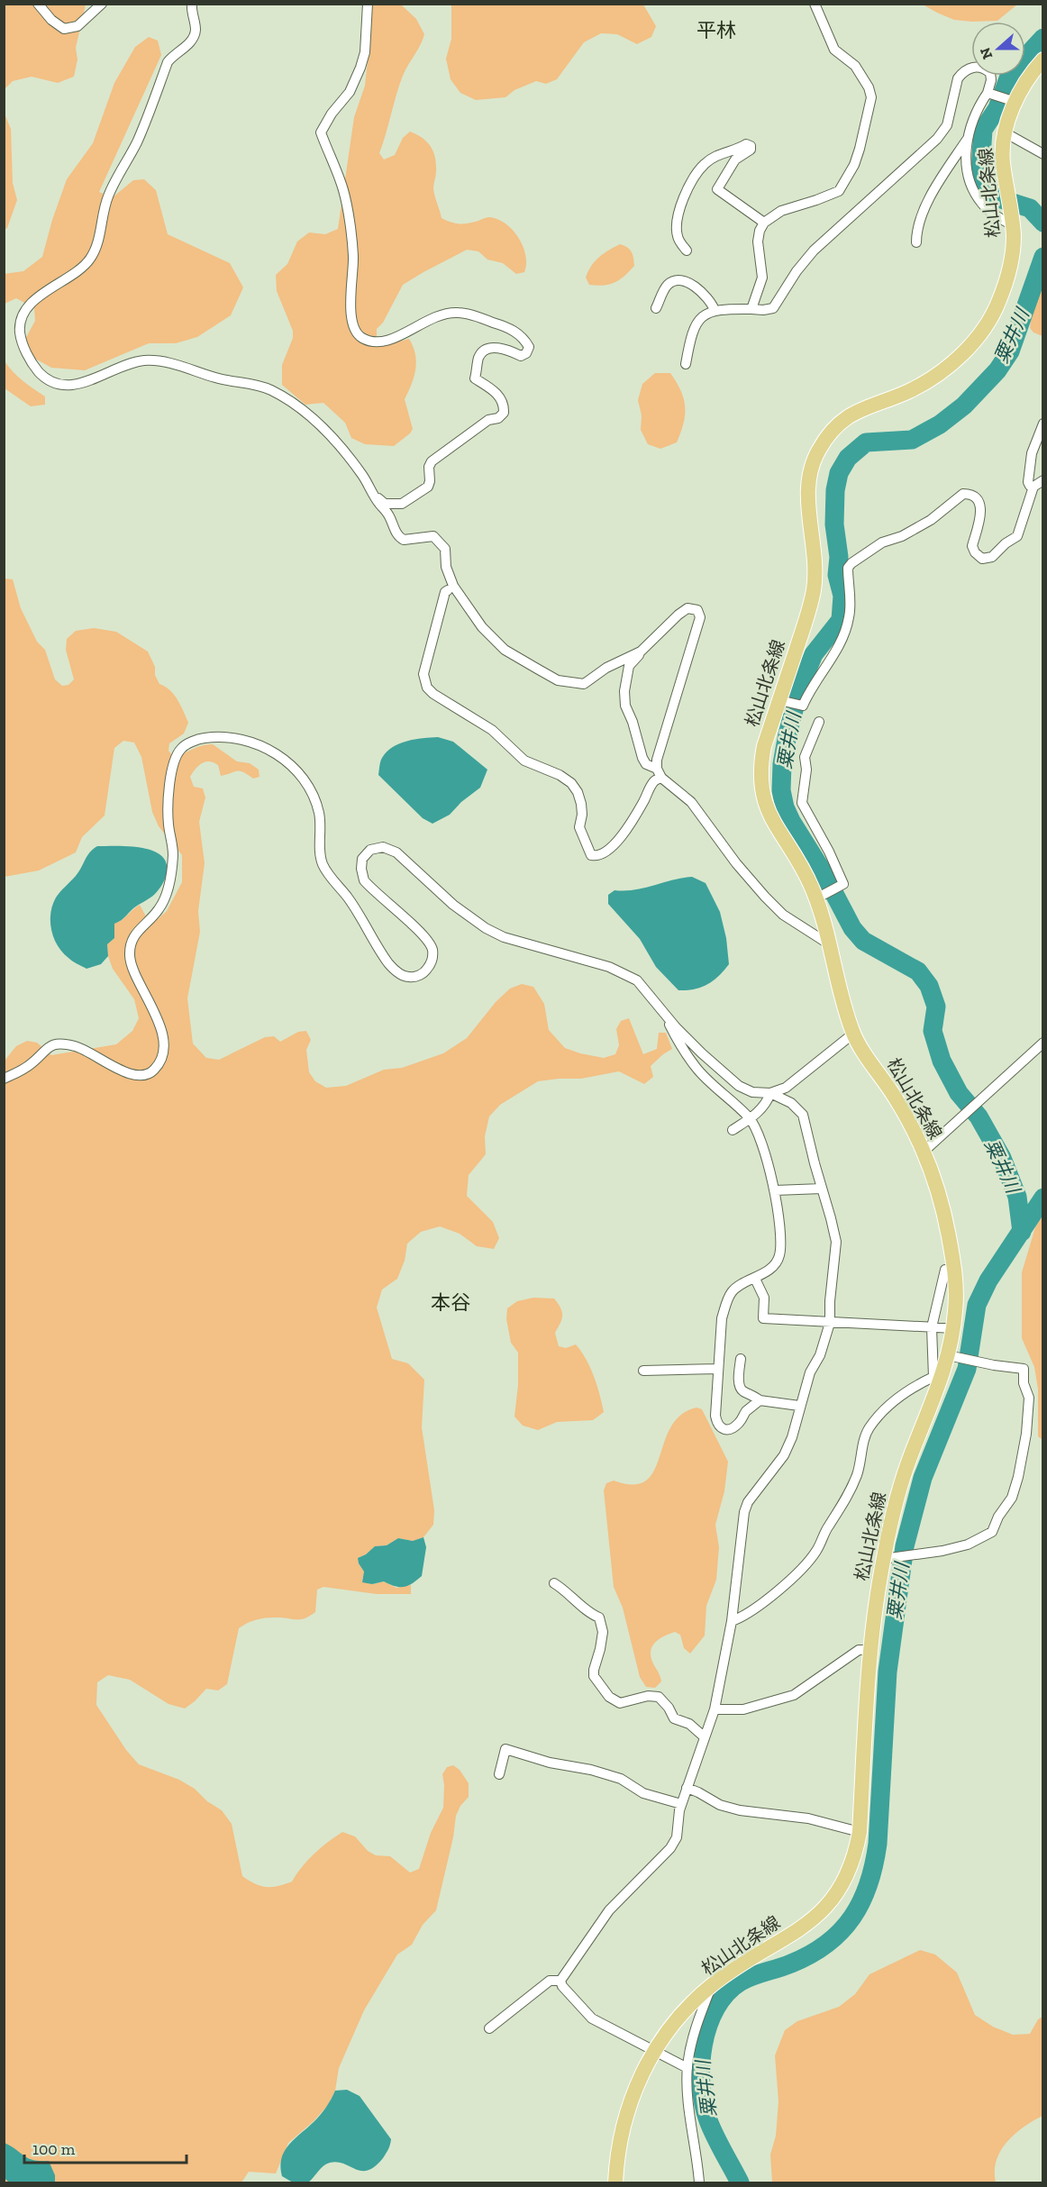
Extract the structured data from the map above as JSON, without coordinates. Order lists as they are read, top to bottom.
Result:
{
  "streets": {
    "main road": ["松山北条線"]
  },
  "districts": ["平林", "本谷"],
  "water": ["粟井川"],
  "scale_bar": "100 m",
  "north": "left"
}
